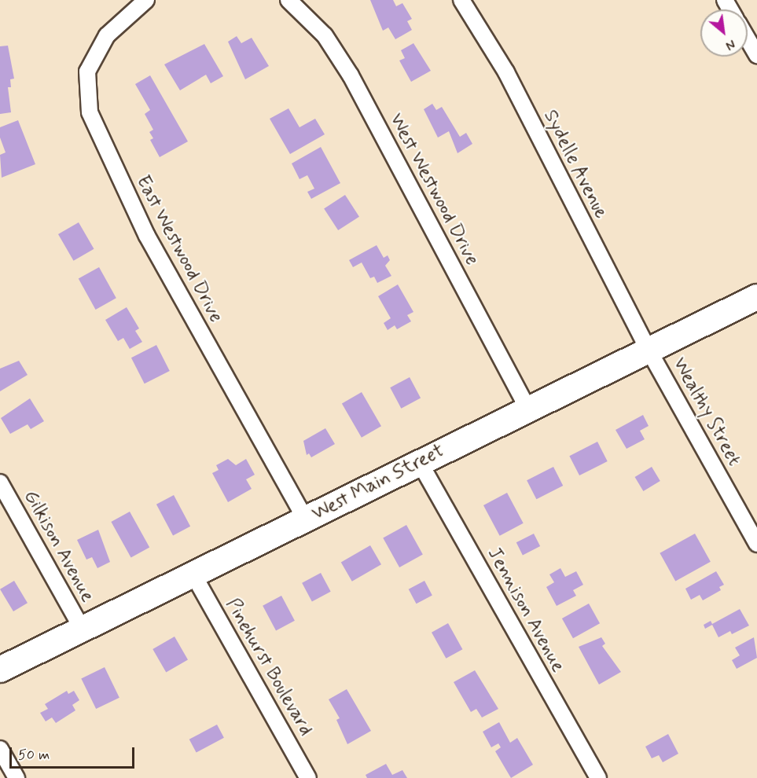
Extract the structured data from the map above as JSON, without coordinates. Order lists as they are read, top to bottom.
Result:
{
  "streets": {
    "main road": ["West Main Street"],
    "street": [
      "Sydelle Avenue",
      "West Westwood Drive",
      "East Westwood Drive",
      "Wealthy Street",
      "Gilkison Avenue",
      "Jennison Avenue",
      "Pinehurst Boulevard"
    ]
  },
  "crossings": [
    ["Sydelle Avenue", "Wealthy Street"],
    ["Sydelle Avenue", "West Main Street"],
    ["West Westwood Drive", "West Main Street"],
    ["East Westwood Drive", "West Main Street"],
    ["Wealthy Street", "West Main Street"],
    ["West Main Street", "Gilkison Avenue"],
    ["West Main Street", "Jennison Avenue"],
    ["West Main Street", "Pinehurst Boulevard"]
  ],
  "scale_bar": "50 m",
  "north": "bottom right"
}
